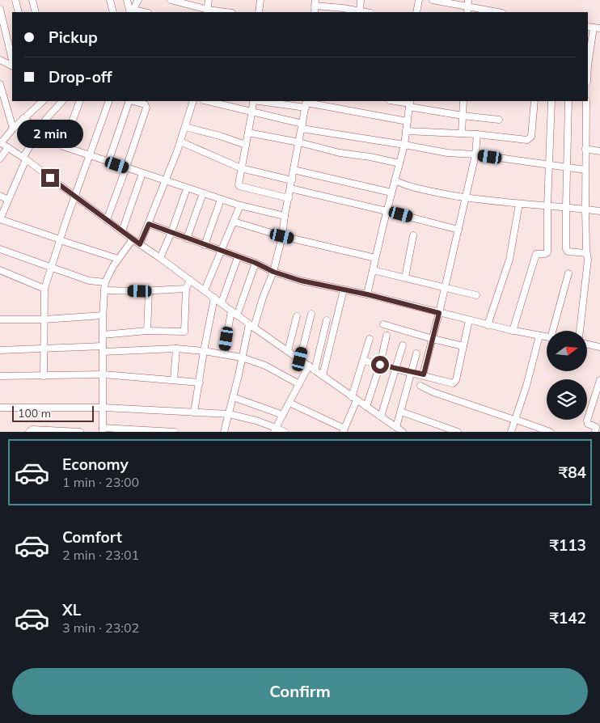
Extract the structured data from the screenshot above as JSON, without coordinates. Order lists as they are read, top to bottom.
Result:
{
  "scale_bar": "100 m",
  "north": "right",
  "page": {
    "banner": ["Pickup", "Drop-off"],
    "bubble": "2 min",
    "scale": "100 m",
    "list": [
      {
        "name": "Economy",
        "note": "1 min · 23:00",
        "value": "₹84"
      },
      {
        "name": "Comfort",
        "note": "2 min · 23:01",
        "value": "₹113"
      },
      {
        "name": "XL",
        "note": "3 min · 23:02",
        "value": "₹142"
      }
    ],
    "buttons": "Confirm"
  }
}
